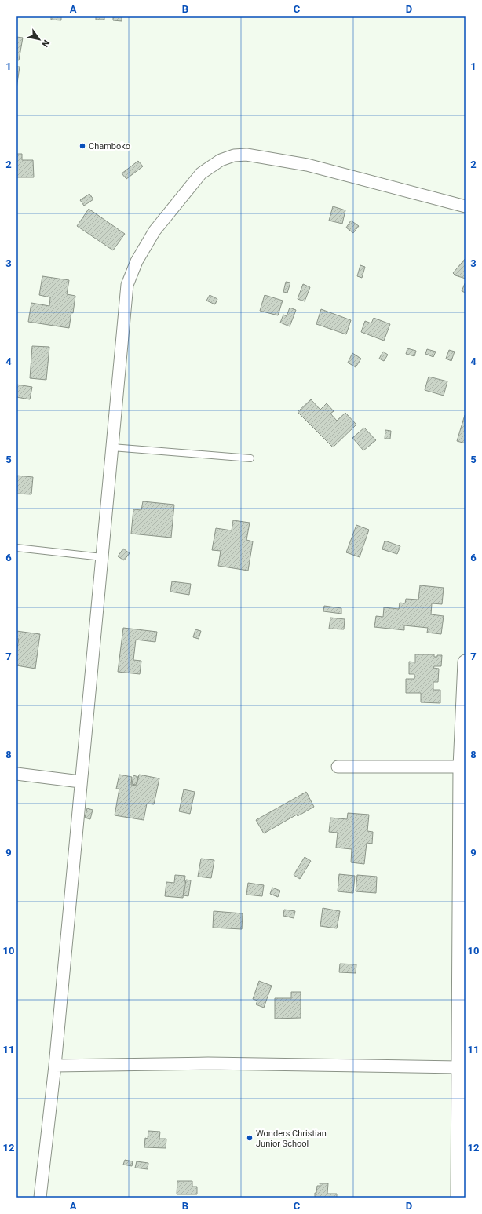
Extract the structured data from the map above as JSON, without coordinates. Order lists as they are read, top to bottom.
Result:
{
  "places": ["Chamboko", "Wonders Christian Junior School"],
  "north": "bottom right",
  "grid": {
    "columns": [
      "A",
      "B",
      "C",
      "D"
    ],
    "rows": [
      "1",
      "2",
      "3",
      "4",
      "5",
      "6",
      "7",
      "8",
      "9",
      "10",
      "11",
      "12"
    ]
  }
}
